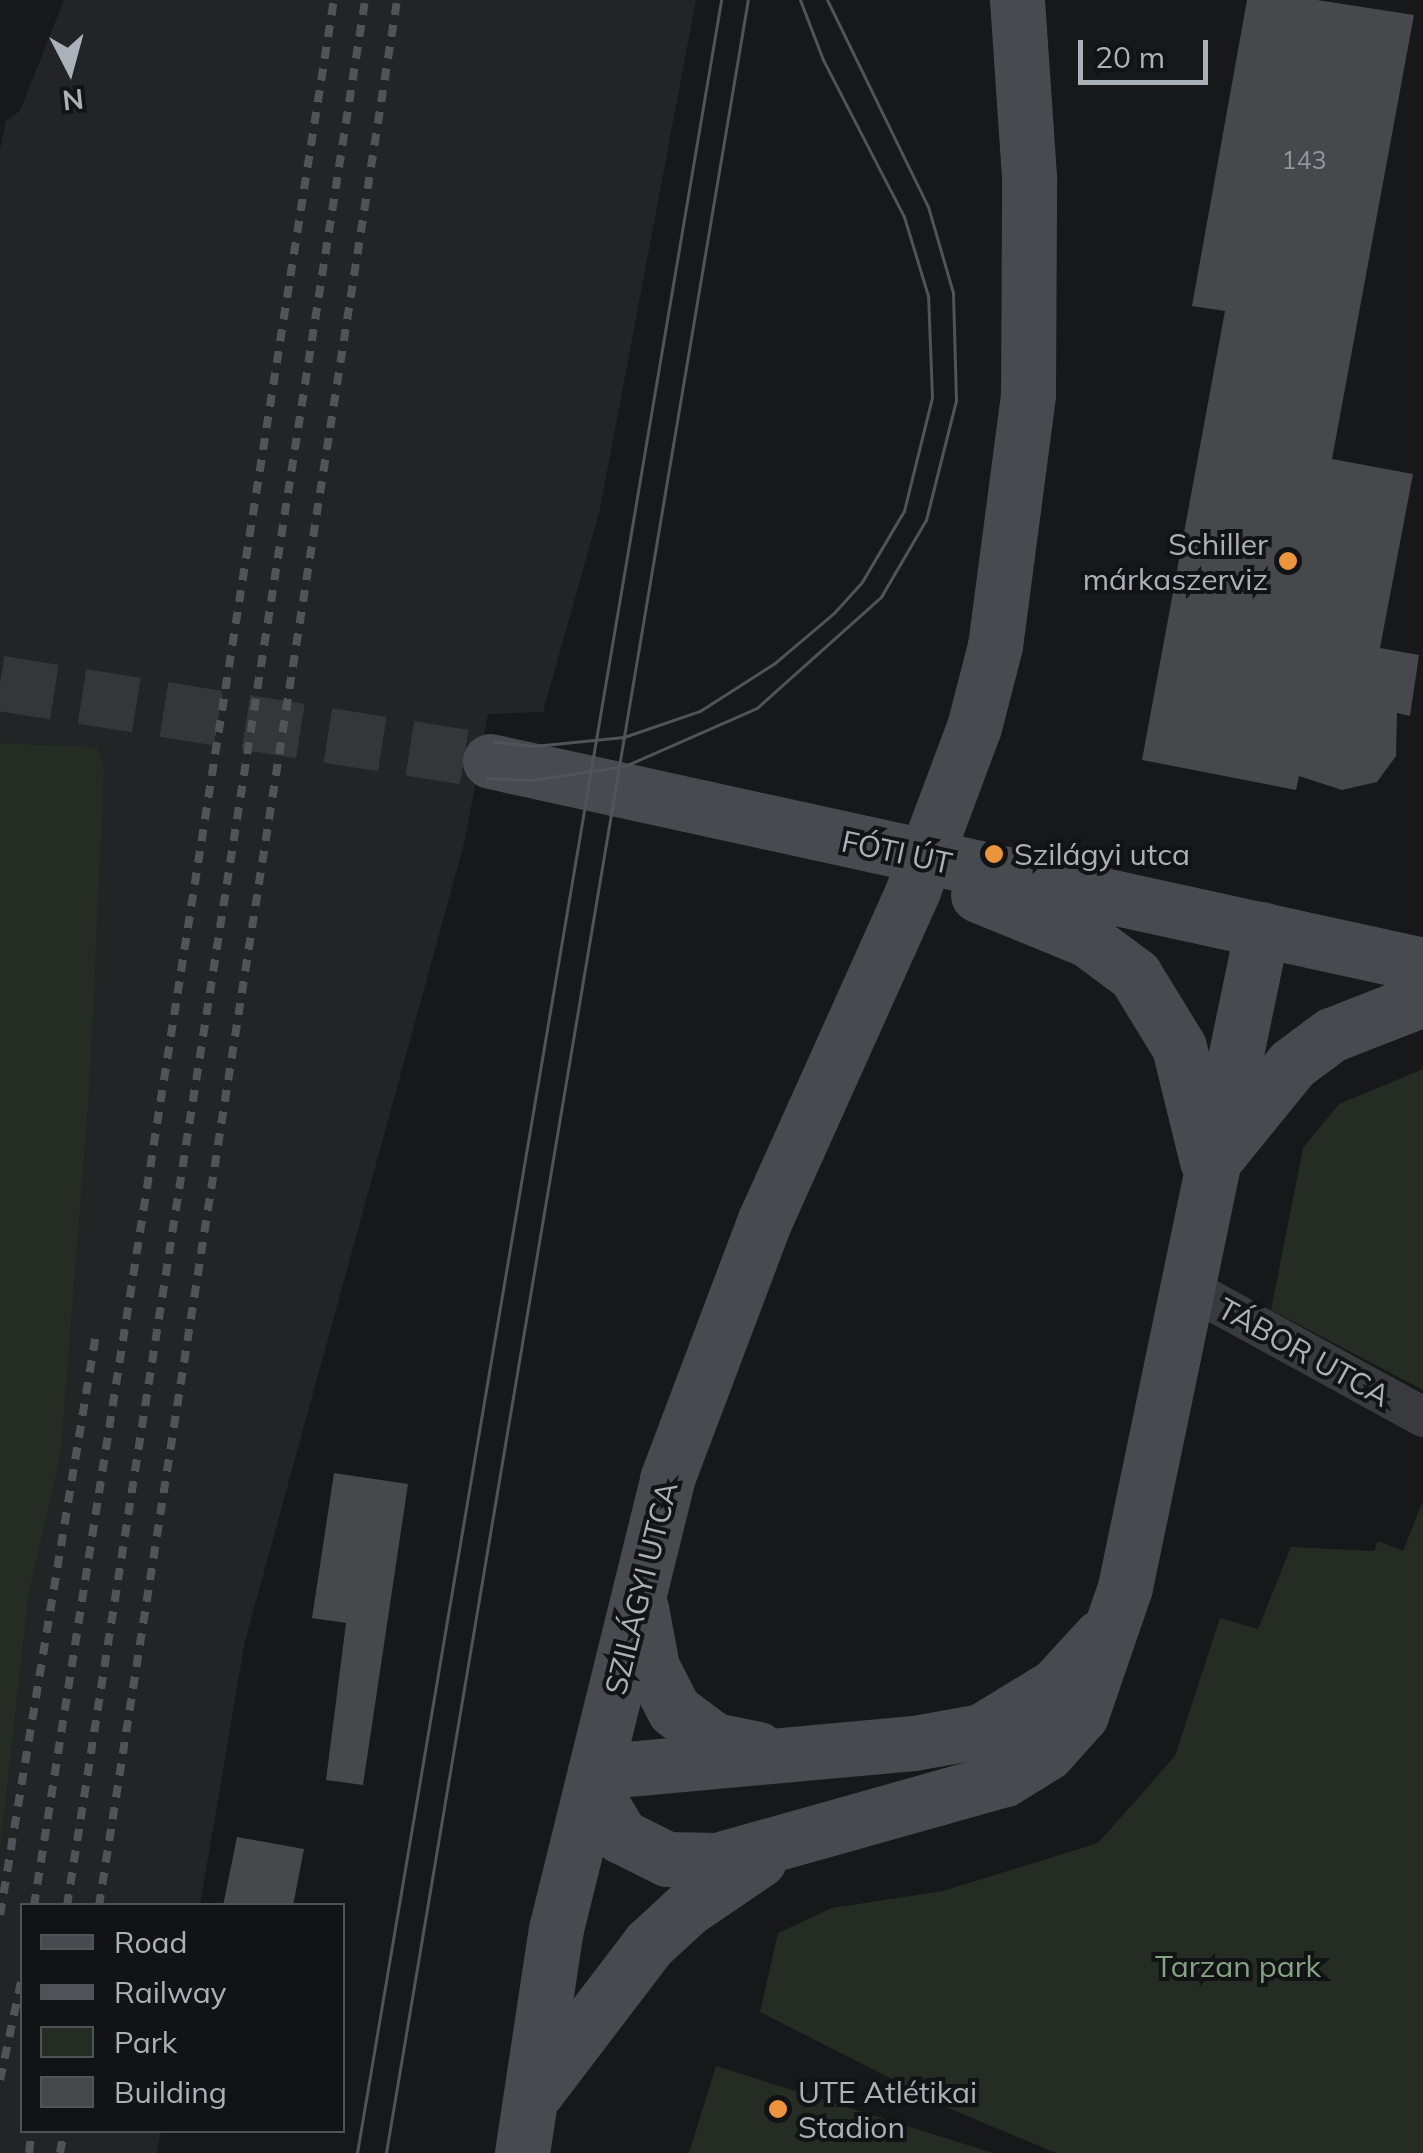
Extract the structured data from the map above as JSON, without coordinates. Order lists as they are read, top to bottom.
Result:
{
  "streets": {
    "street": ["FÓTI ÚT", "TÁBOR UTCA", "SZILÁGYI UTCA"]
  },
  "parks": ["Tarzan park"],
  "places": ["Schiller márkaszerviz", "Szilágyi utca", "UTE Atlétikai Stadion"],
  "house_numbers": ["143"],
  "legend": [
    "Road",
    "Railway",
    "Park",
    "Building"
  ],
  "scale_bar": "20 m",
  "north": "bottom"
}
